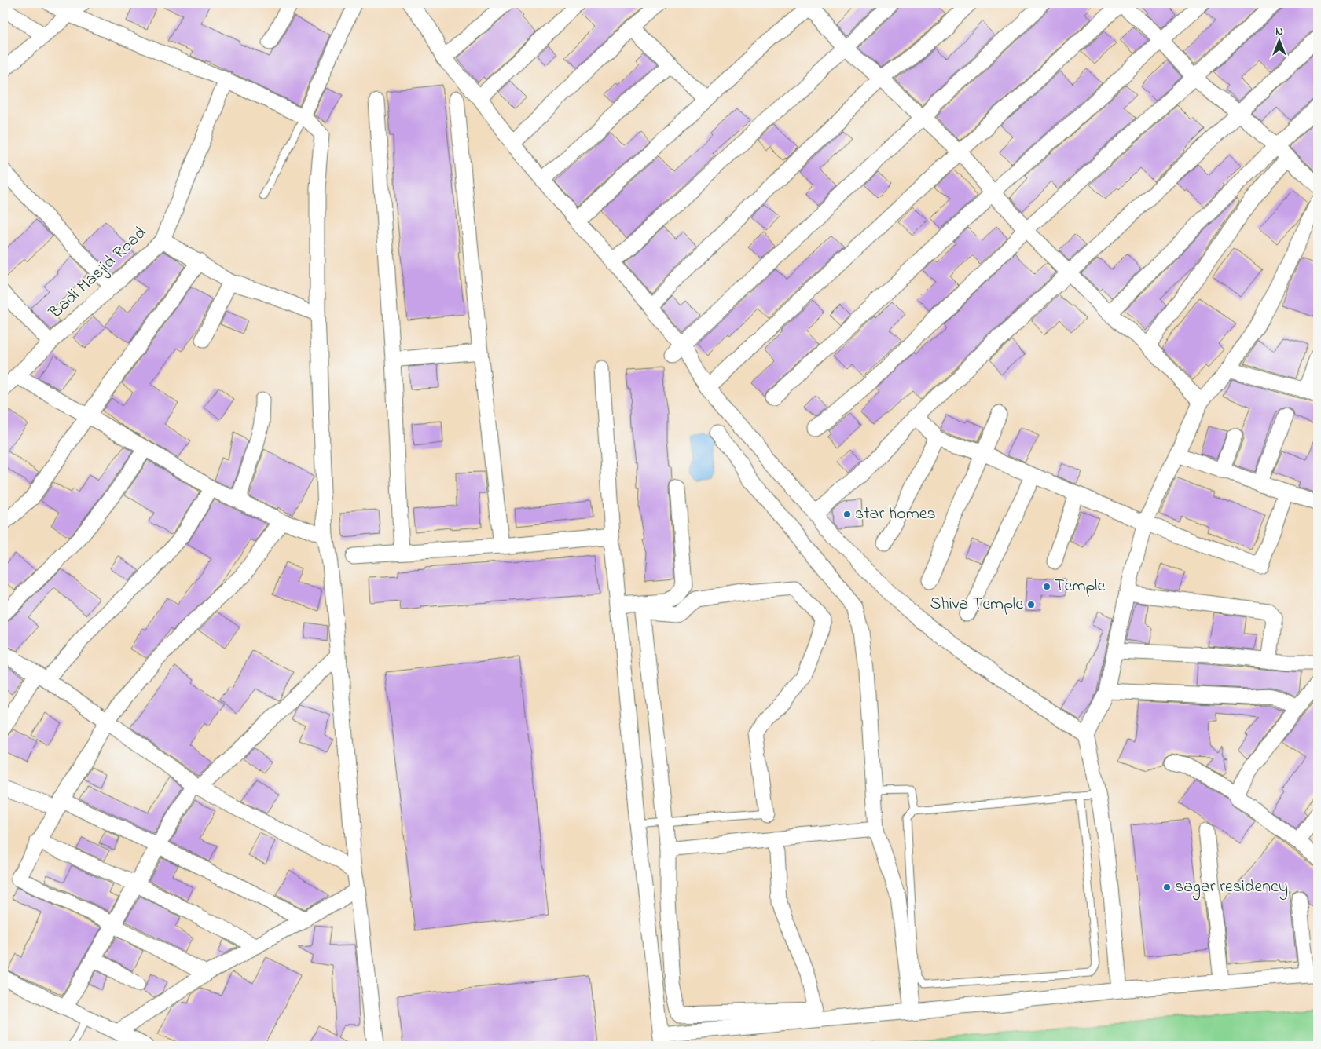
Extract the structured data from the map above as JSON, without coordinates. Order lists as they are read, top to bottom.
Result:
{
  "streets": {
    "street": ["Badi Masjid Road"]
  },
  "places": [
    "star homes",
    "Temple",
    "Shiva Temple",
    "sagar residency"
  ],
  "north": "top"
}
